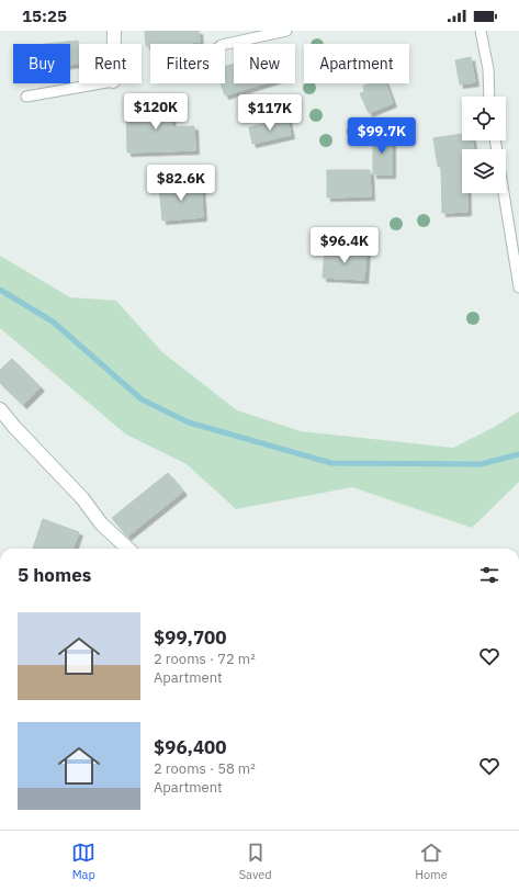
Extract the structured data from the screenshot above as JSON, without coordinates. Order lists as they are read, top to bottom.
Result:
{
  "page": {
    "status": "15:25",
    "chip": [
      "Buy",
      "Rent",
      "Filters",
      "New",
      "Apartment"
    ],
    "price": [
      "$120K",
      "$117K",
      "$99.7K",
      "$82.6K",
      "$96.4K"
    ],
    "heading": "5 homes",
    "list": [
      {
        "name": "$99,700",
        "note": "2 rooms · 72 m² · Apartment"
      },
      {
        "name": "$96,400",
        "note": "2 rooms · 58 m² · Apartment"
      }
    ],
    "tabs": ["Map", "Saved", "Home"]
  }
}
